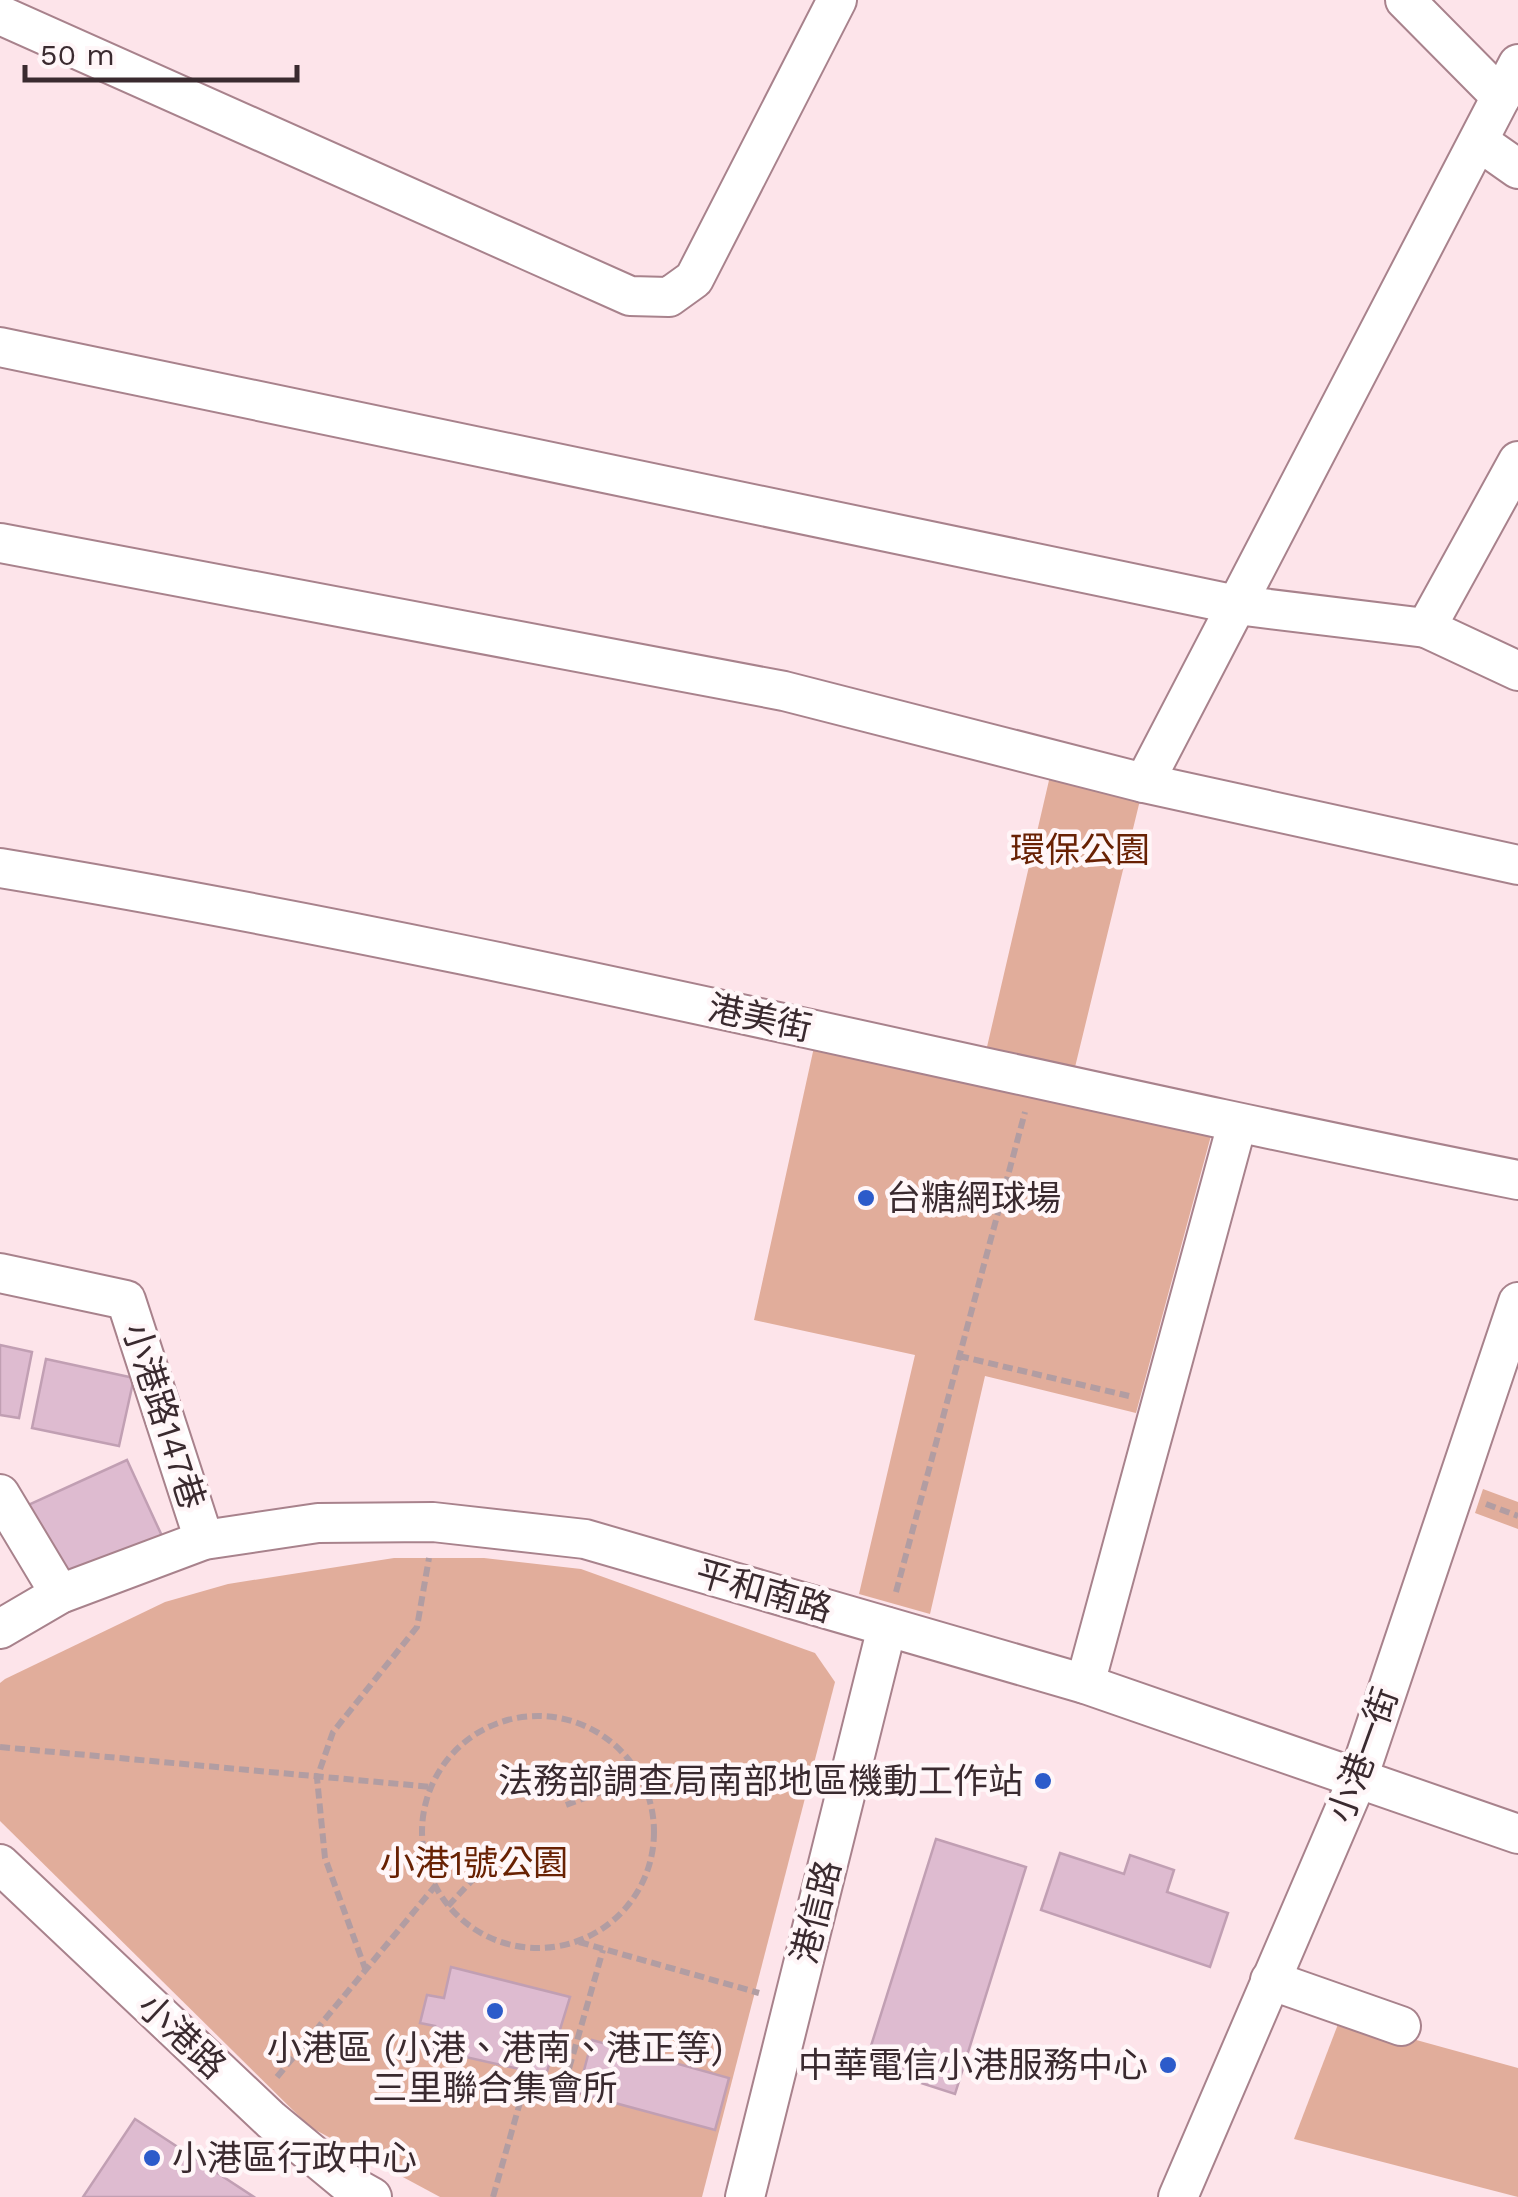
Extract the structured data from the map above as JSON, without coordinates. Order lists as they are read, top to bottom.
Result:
{
  "streets": {
    "street": [
      "港美街",
      "小港路147巷",
      "平和南路",
      "小港一街",
      "港信路",
      "小港路"
    ]
  },
  "crossings": [
    ["小港路147巷", "平和南路"],
    ["平和南路", "小港一街"],
    ["平和南路", "港信路"]
  ],
  "parks": ["環保公園", "小港1號公園"],
  "places": [
    "台糖網球場",
    "法務部調查局南部地區機動工作站",
    "小港區 (小港、港南、港正等) 三里聯合集會所",
    "中華電信小港服務中心",
    "小港區行政中心"
  ],
  "scale_bar": "50 m"
}
